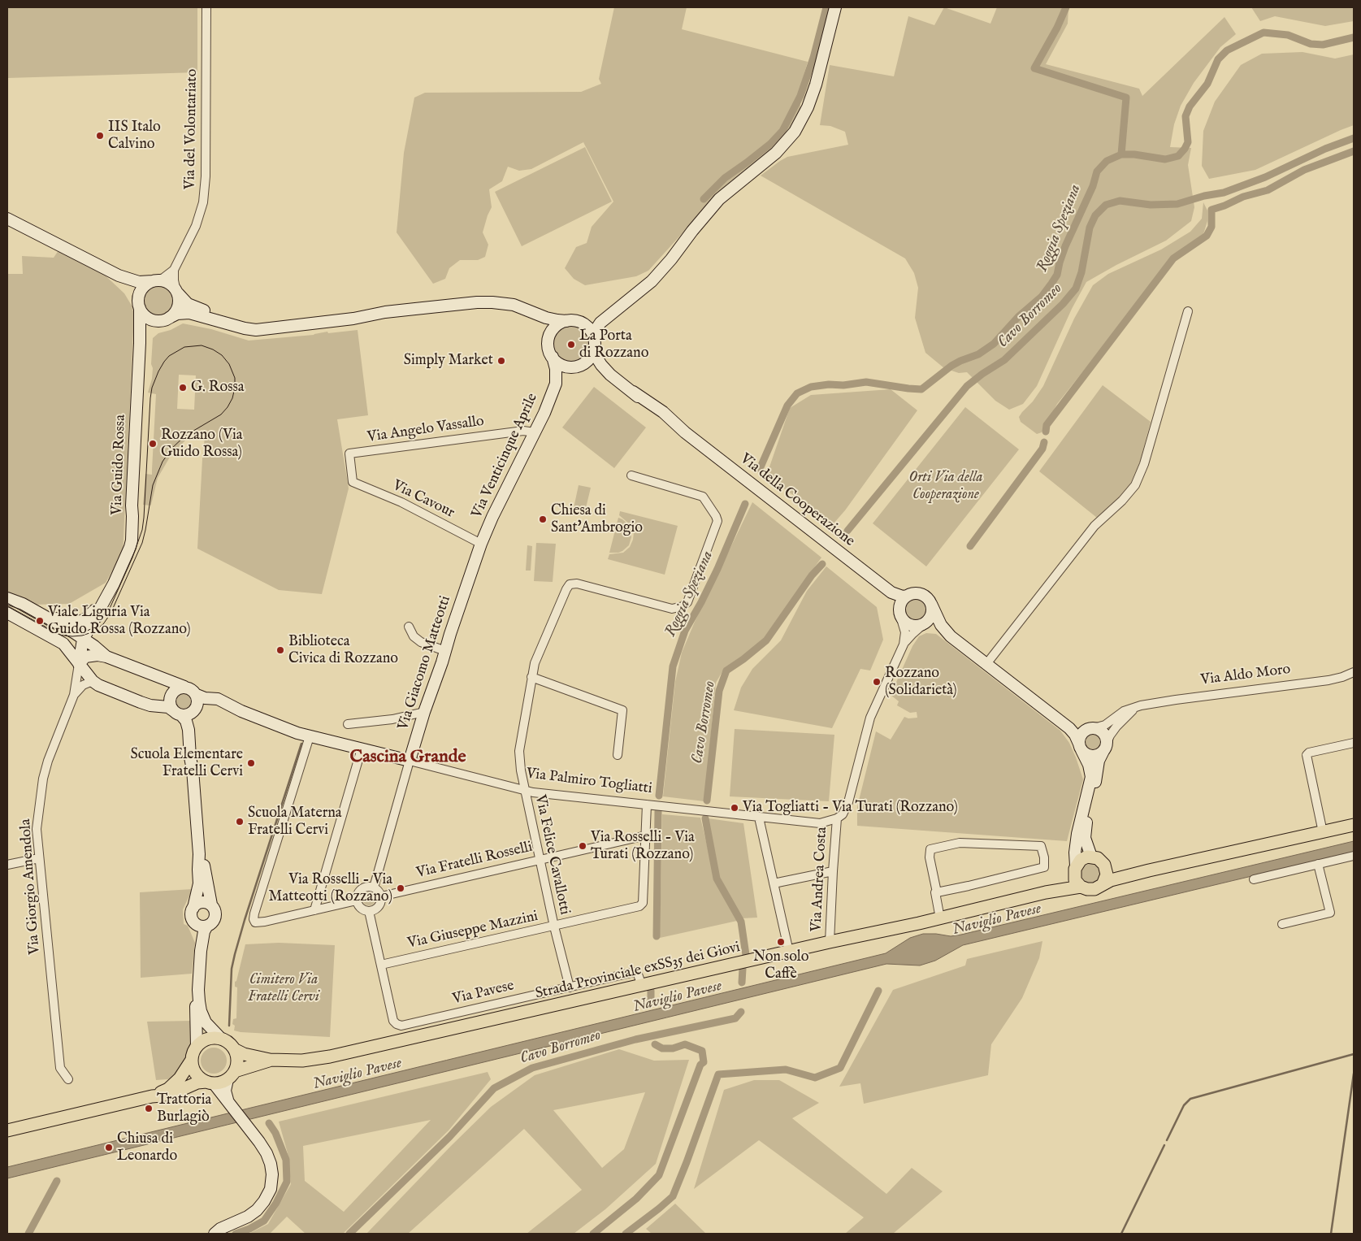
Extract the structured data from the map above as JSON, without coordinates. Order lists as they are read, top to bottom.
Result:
{
  "streets": {
    "main road": ["Strada Provinciale exSS35 dei Giovi"],
    "street": [
      "Via del Volontariato",
      "Via Angelo Vassallo",
      "Via Venticinque Aprile",
      "Via Guido Rossa",
      "Via Cavour",
      "Via della Cooperazione",
      "Via Giacomo Matteotti",
      "Via Aldo Moro",
      "Via Palmiro Togliatti",
      "Via Felice Cavallotti",
      "Via Fratelli Rosselli",
      "Via Andrea Costa",
      "Via Giorgio Amendola",
      "Via Giuseppe Mazzini",
      "Via Pavese"
    ]
  },
  "crossings": [
    ["Via Angelo Vassallo", "Via Venticinque Aprile"],
    ["Via Angelo Vassallo", "Via Cavour"],
    ["Via Venticinque Aprile", "Via Cavour"],
    ["Via Venticinque Aprile", "Via della Cooperazione"],
    ["Via Venticinque Aprile", "Via Giacomo Matteotti"],
    ["Via Cavour", "Via Giacomo Matteotti"],
    ["Via Giacomo Matteotti", "Via Palmiro Togliatti"],
    ["Via Giacomo Matteotti", "Via Fratelli Rosselli"],
    ["Via Palmiro Togliatti", "Via Felice Cavallotti"],
    ["Via Palmiro Togliatti", "Via Andrea Costa"],
    ["Via Felice Cavallotti", "Via Fratelli Rosselli"],
    ["Via Felice Cavallotti", "Via Giuseppe Mazzini"],
    ["Via Felice Cavallotti", "Via Pavese"],
    ["Via Fratelli Rosselli", "Via Giuseppe Mazzini"],
    ["Via Andrea Costa", "Strada Provinciale exSS35 dei Giovi"],
    ["Via Giuseppe Mazzini", "Via Pavese"],
    ["Strada Provinciale exSS35 dei Giovi", "Via Pavese"]
  ],
  "districts": ["Cascina Grande"],
  "water": ["Roggia Speziana", "Cavo Borromeo", "Naviglio Pavese"],
  "parks": ["Orti Via della Cooperazione", "Cimitero Via Fratelli Cervi"],
  "places": [
    "IIS Italo Calvino",
    "La Porta di Rozzano",
    "Simply Market",
    "G. Rossa",
    "Rozzano (Via Guido Rossa)",
    "Chiesa di Sant'Ambrogio",
    "Viale Liguria Via Guido Rossa (Rozzano)",
    "Biblioteca Civica di Rozzano",
    "Rozzano (Solidarietà)",
    "Scuola Elementare Fratelli Cervi",
    "Via Togliatti - Via Turati (Rozzano)",
    "Scuola Materna Fratelli Cervi",
    "Via Rosselli - Via Turati (Rozzano)",
    "Via Rosselli - Via Matteotti (Rozzano)",
    "Non solo Caffè",
    "Trattoria Burlagiò",
    "Chiusa di Leonardo"
  ]
}
